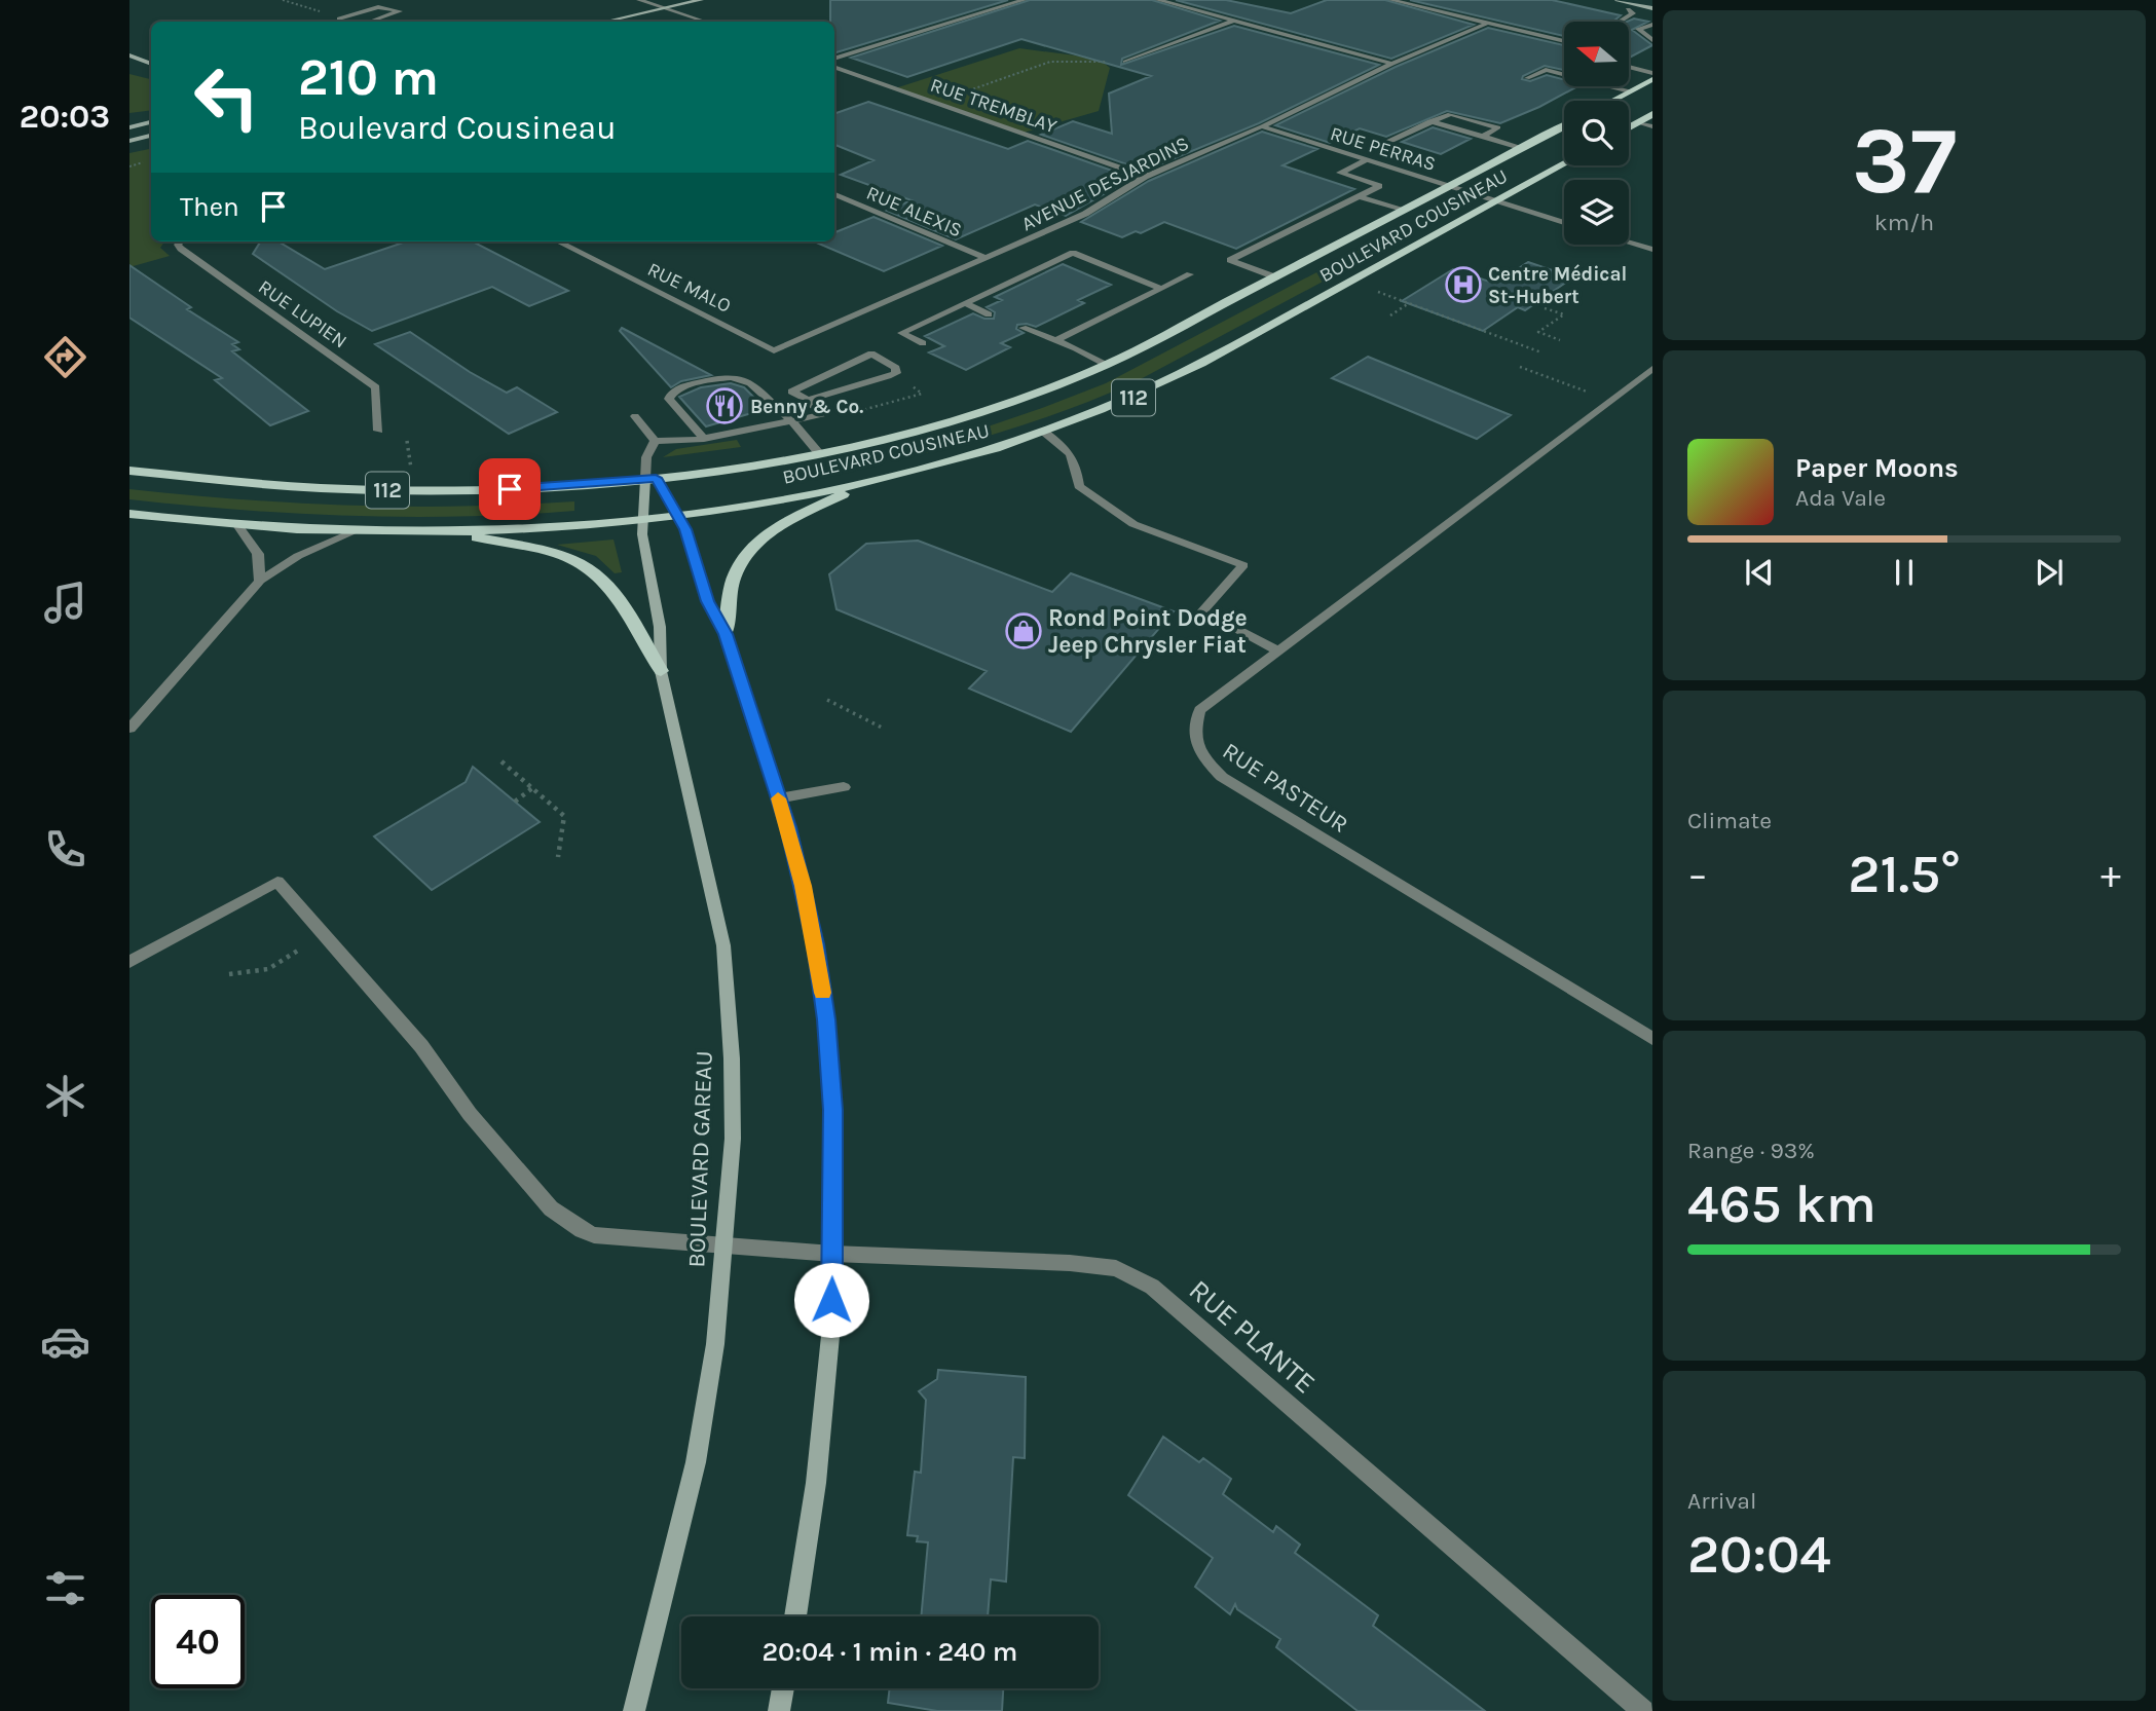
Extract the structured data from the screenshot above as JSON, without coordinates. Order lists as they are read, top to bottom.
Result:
{
  "streets": {
    "main road": ["BOULEVARD COUSINEAU", "112"],
    "street": [
      "RUE TREMBLAY",
      "RUE PERRAS",
      "AVENUE DESJARDINS",
      "RUE ALEXIS",
      "RUE MALO",
      "RUE LUPIEN",
      "RUE PASTEUR",
      "BOULEVARD GAREAU",
      "RUE PLANTE"
    ]
  },
  "crossings": [
    ["RUE TREMBLAY", "AVENUE DESJARDINS"],
    ["RUE PERRAS", "AVENUE DESJARDINS"],
    ["RUE PERRAS", "BOULEVARD COUSINEAU"],
    ["AVENUE DESJARDINS", "RUE ALEXIS"],
    ["AVENUE DESJARDINS", "RUE MALO"],
    ["BOULEVARD COUSINEAU", "BOULEVARD GAREAU"],
    ["BOULEVARD GAREAU", "RUE PLANTE"]
  ],
  "places": {
    "hospital": ["Centre Médical St-Hubert"],
    "restaurant": ["Benny & Co."],
    "shop": ["Rond Point Dodge Jeep Chrysler Fiat"]
  },
  "north": "left",
  "page": {
    "tabs": "20:03",
    "tile": [
      ["37", "km/h"],
      "Climate",
      ["Range · 93%", "465 km"],
      ["Arrival", "20:04"]
    ],
    "turn": ["210 m", "Boulevard Cousineau"],
    "then": "Then",
    "song": ["Paper Moons", "Ada Vale"],
    "heat": ["−", "21.5°", "+"],
    "limit": "40",
    "trip": "20:04 · 1 min · 240 m"
  }
}
